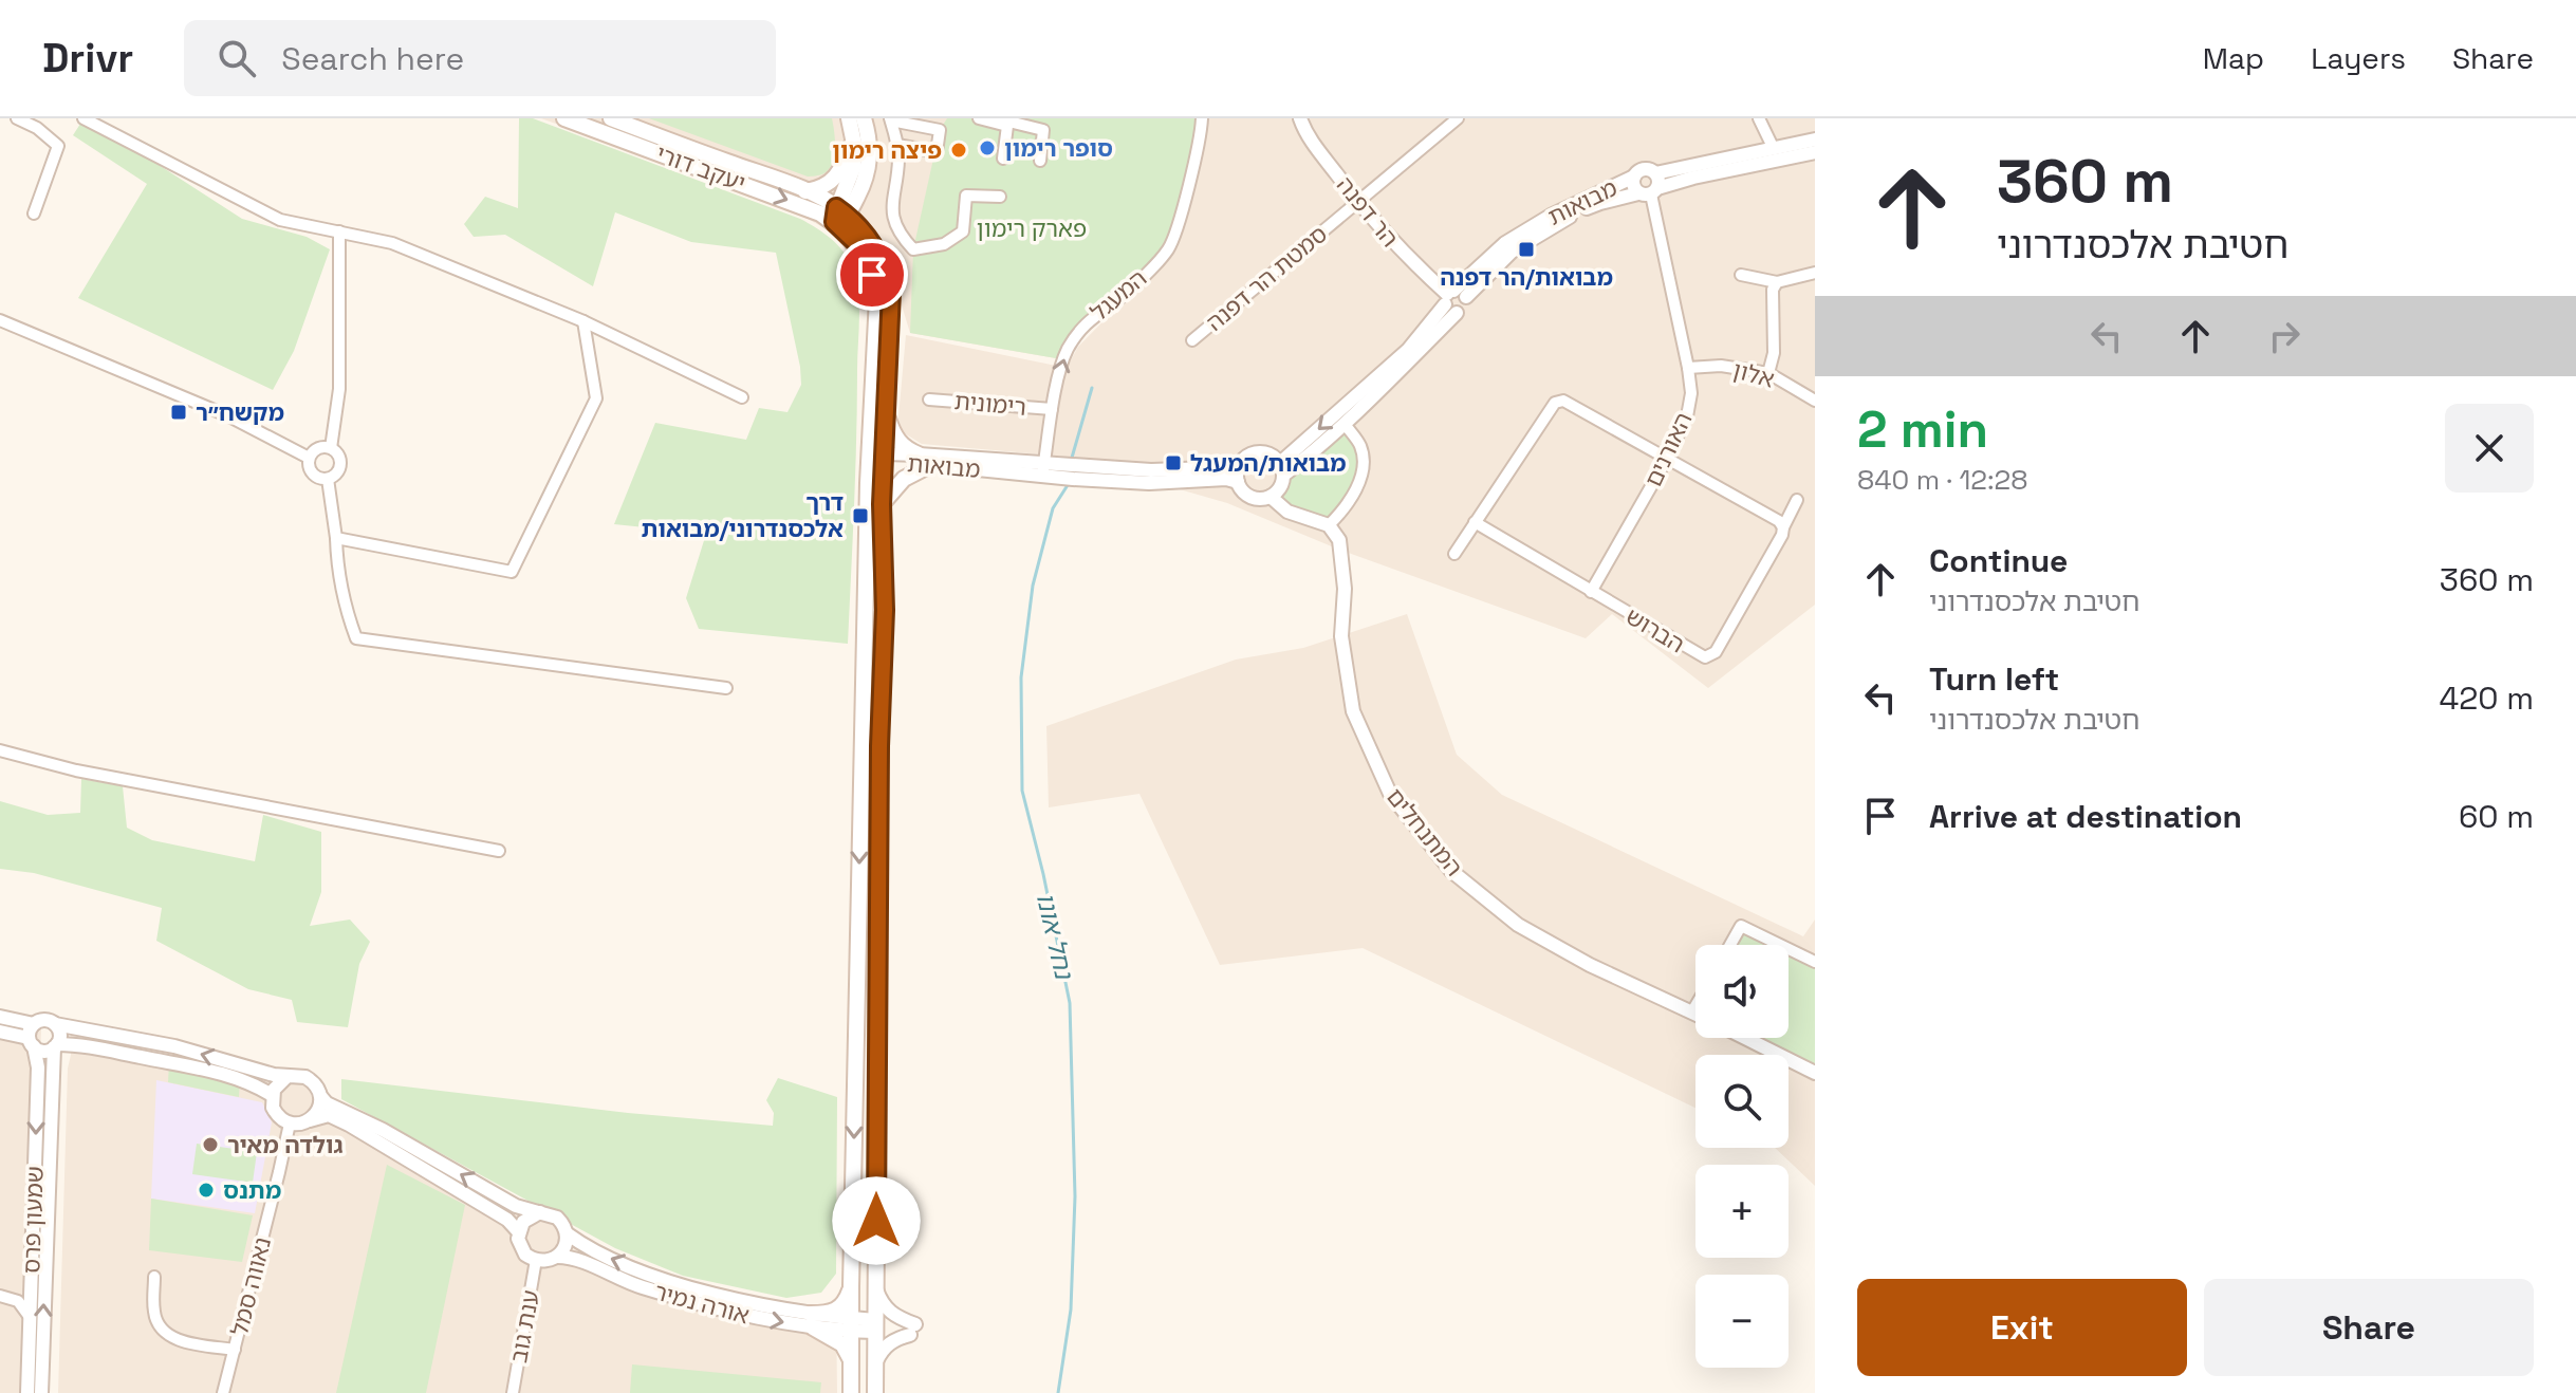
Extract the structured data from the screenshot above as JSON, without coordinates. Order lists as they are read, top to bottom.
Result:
{
  "streets": {
    "main road": ["יעקב דורי"],
    "street": [
      "מבואות",
      "הר דפנה",
      "סמטת הר דפנה",
      "המעגל",
      "אלון",
      "רימונית",
      "האורנים",
      "הברוש",
      "המתנחלים",
      "שמעון פרס",
      "נאווה סמל",
      "אורה נמיר",
      "ענת גוב"
    ]
  },
  "crossings": [
    ["מבואות", "הר דפנה"],
    ["מבואות", "המעגל"],
    ["מבואות", "האורנים"],
    ["הר דפנה", "סמטת הר דפנה"],
    ["המעגל", "רימונית"],
    ["אלון", "האורנים"],
    ["האורנים", "הברוש"],
    ["אורה נמיר", "ענת גוב"]
  ],
  "one_way": ["המעגל"],
  "water": ["נחל אונו"],
  "parks": ["פארק רימון"],
  "places": {
    "other": [
      "סופר רימון",
      "פיצה רימון",
      "גולדה מאיר",
      "מתנס"
    ],
    "transit": [
      "מבואות/הר דפנה",
      "מקשח״ר",
      "מבואות/המעגל",
      "דרך אלכסנדרוני/מבואות"
    ]
  },
  "page": {
    "header": "Drivr",
    "search": "Search here",
    "nav": ["Map", "Layers", "Share"],
    "turn": ["360 m", "חטיבת אלכסנדרוני"],
    "heading": ["2 min", "840 m · 12:28"],
    "list": [
      {
        "name": "Continue",
        "note": "חטיבת אלכסנדרוני",
        "value": "360 m"
      },
      {
        "name": "Turn left",
        "note": "חטיבת אלכסנדרוני",
        "value": "420 m"
      },
      {
        "name": "Arrive at destination",
        "value": "60 m"
      }
    ],
    "map_buttons": ["+", "−"],
    "buttons": ["Exit", "Share"]
  }
}
